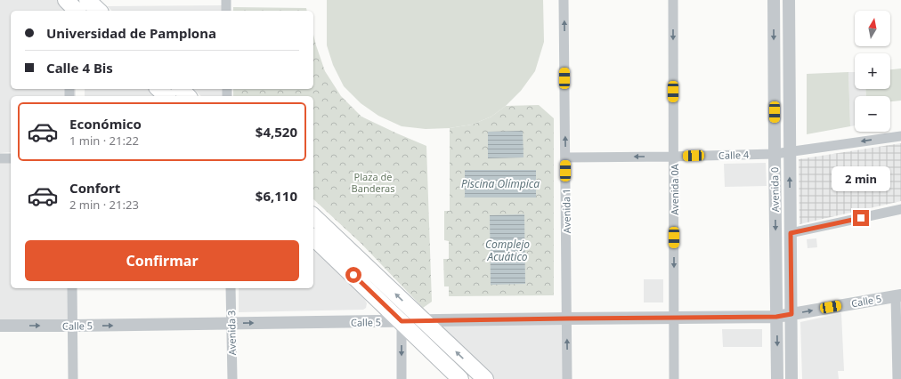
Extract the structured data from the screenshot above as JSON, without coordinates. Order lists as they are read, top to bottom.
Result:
{
  "streets": {
    "street": [
      "Calle 4",
      "Avenida 0A",
      "Avenida 0",
      "Avenida 1",
      "Calle 5",
      "Avenida 3"
    ]
  },
  "crossings": [
    ["Calle 4", "Avenida 0A"],
    ["Calle 4", "Avenida 0"],
    ["Calle 4", "Avenida 1"],
    ["Avenida 0A", "Calle 5"],
    ["Avenida 0", "Calle 5"],
    ["Avenida 1", "Calle 5"],
    ["Calle 5", "Avenida 3"]
  ],
  "one_way": ["Avenida 0A", "Avenida 1", "Calle 5"],
  "water": ["Piscina Olímpica", "Complejo Acuático"],
  "parks": ["Plaza de Banderas"],
  "north": "top",
  "page": {
    "map_buttons": ["+", "−"],
    "banner": ["Universidad de Pamplona", "Calle 4 Bis"],
    "list": [
      {
        "name": "Económico",
        "note": "1 min · 21:22",
        "value": "$4,520"
      },
      {
        "name": "Confort",
        "note": "2 min · 21:23",
        "value": "$6,110"
      }
    ],
    "bubble": "2 min",
    "buttons": "Confirmar"
  }
}
